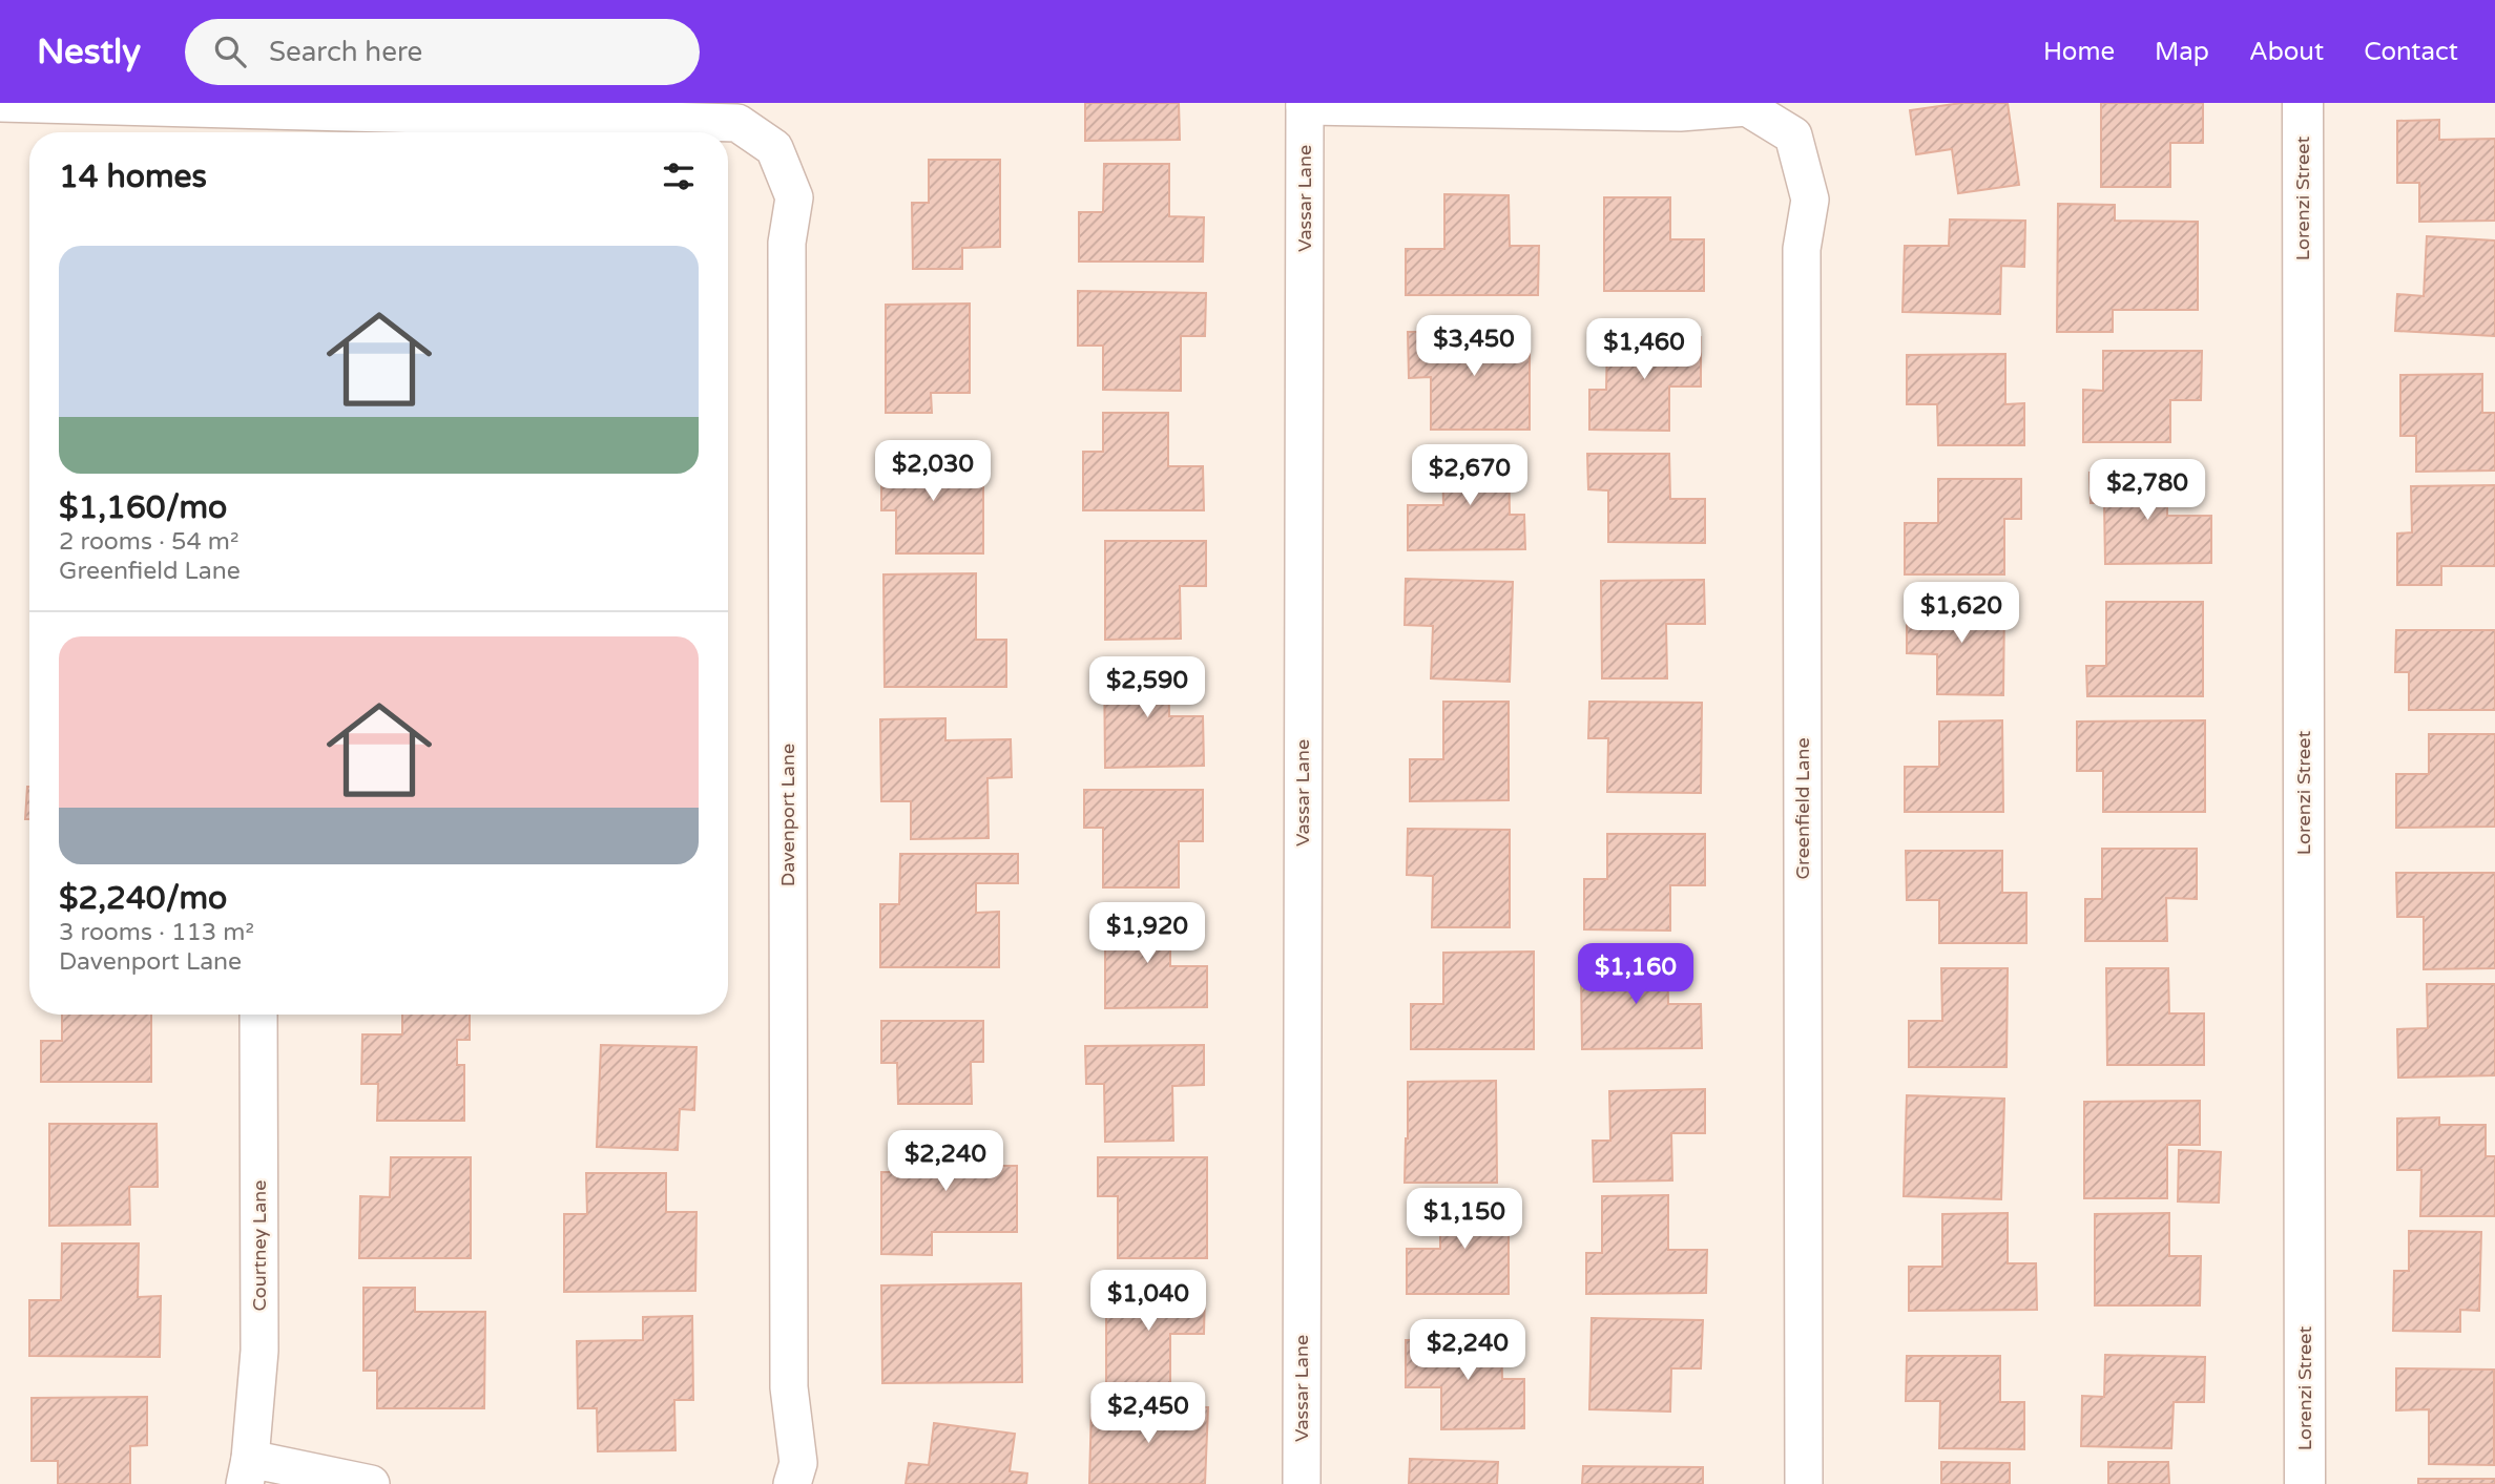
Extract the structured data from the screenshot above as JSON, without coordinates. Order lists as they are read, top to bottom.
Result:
{
  "streets": {
    "street": [
      "Vassar Lane",
      "Lorenzi Street",
      "Greenfield Lane",
      "Davenport Lane",
      "Courtney Lane"
    ]
  },
  "crossings": [
    ["Vassar Lane", "Greenfield Lane"]
  ],
  "page": {
    "header": "Nestly",
    "search": "Search here",
    "nav": [
      "Home",
      "Map",
      "About",
      "Contact"
    ],
    "heading": "14 homes",
    "list": [
      {
        "name": "$1,160/mo",
        "note": "2 rooms · 54 m² · Greenfield Lane"
      },
      {
        "name": "$2,240/mo",
        "note": "3 rooms · 113 m² · Davenport Lane"
      }
    ],
    "price": [
      "$3,450",
      "$1,460",
      "$2,030",
      "$2,670",
      "$2,780",
      "$1,620",
      "$2,590",
      "$1,920",
      "$1,160",
      "$2,240",
      "$1,150",
      "$1,040",
      "$2,240",
      "$2,450"
    ]
  }
}
